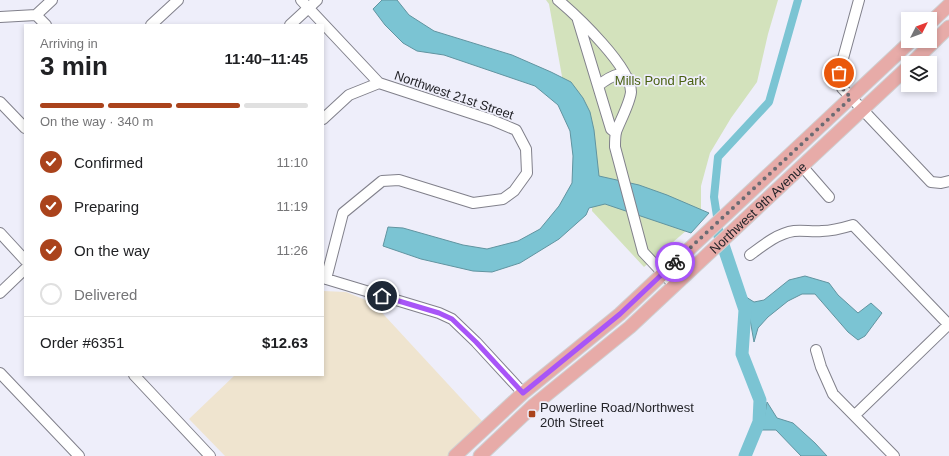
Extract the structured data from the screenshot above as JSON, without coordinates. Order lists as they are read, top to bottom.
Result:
{
  "streets": {
    "main road": ["Northwest 9th Avenue"],
    "street": ["Northwest 21st Street"]
  },
  "parks": ["Mills Pond Park"],
  "places": {
    "transit": ["Powerline Road/Northwest 20th Street"]
  },
  "north": "top right",
  "page": {
    "heading": ["3 min", "Arriving in", "11:40–11:45"],
    "panel": ["Order #6351", "$12.63"],
    "bar": "On the way · 340 m",
    "list": [
      ["Confirmed", "11:10"],
      ["Preparing", "11:19"],
      ["On the way", "11:26"],
      "Delivered"
    ]
  }
}
